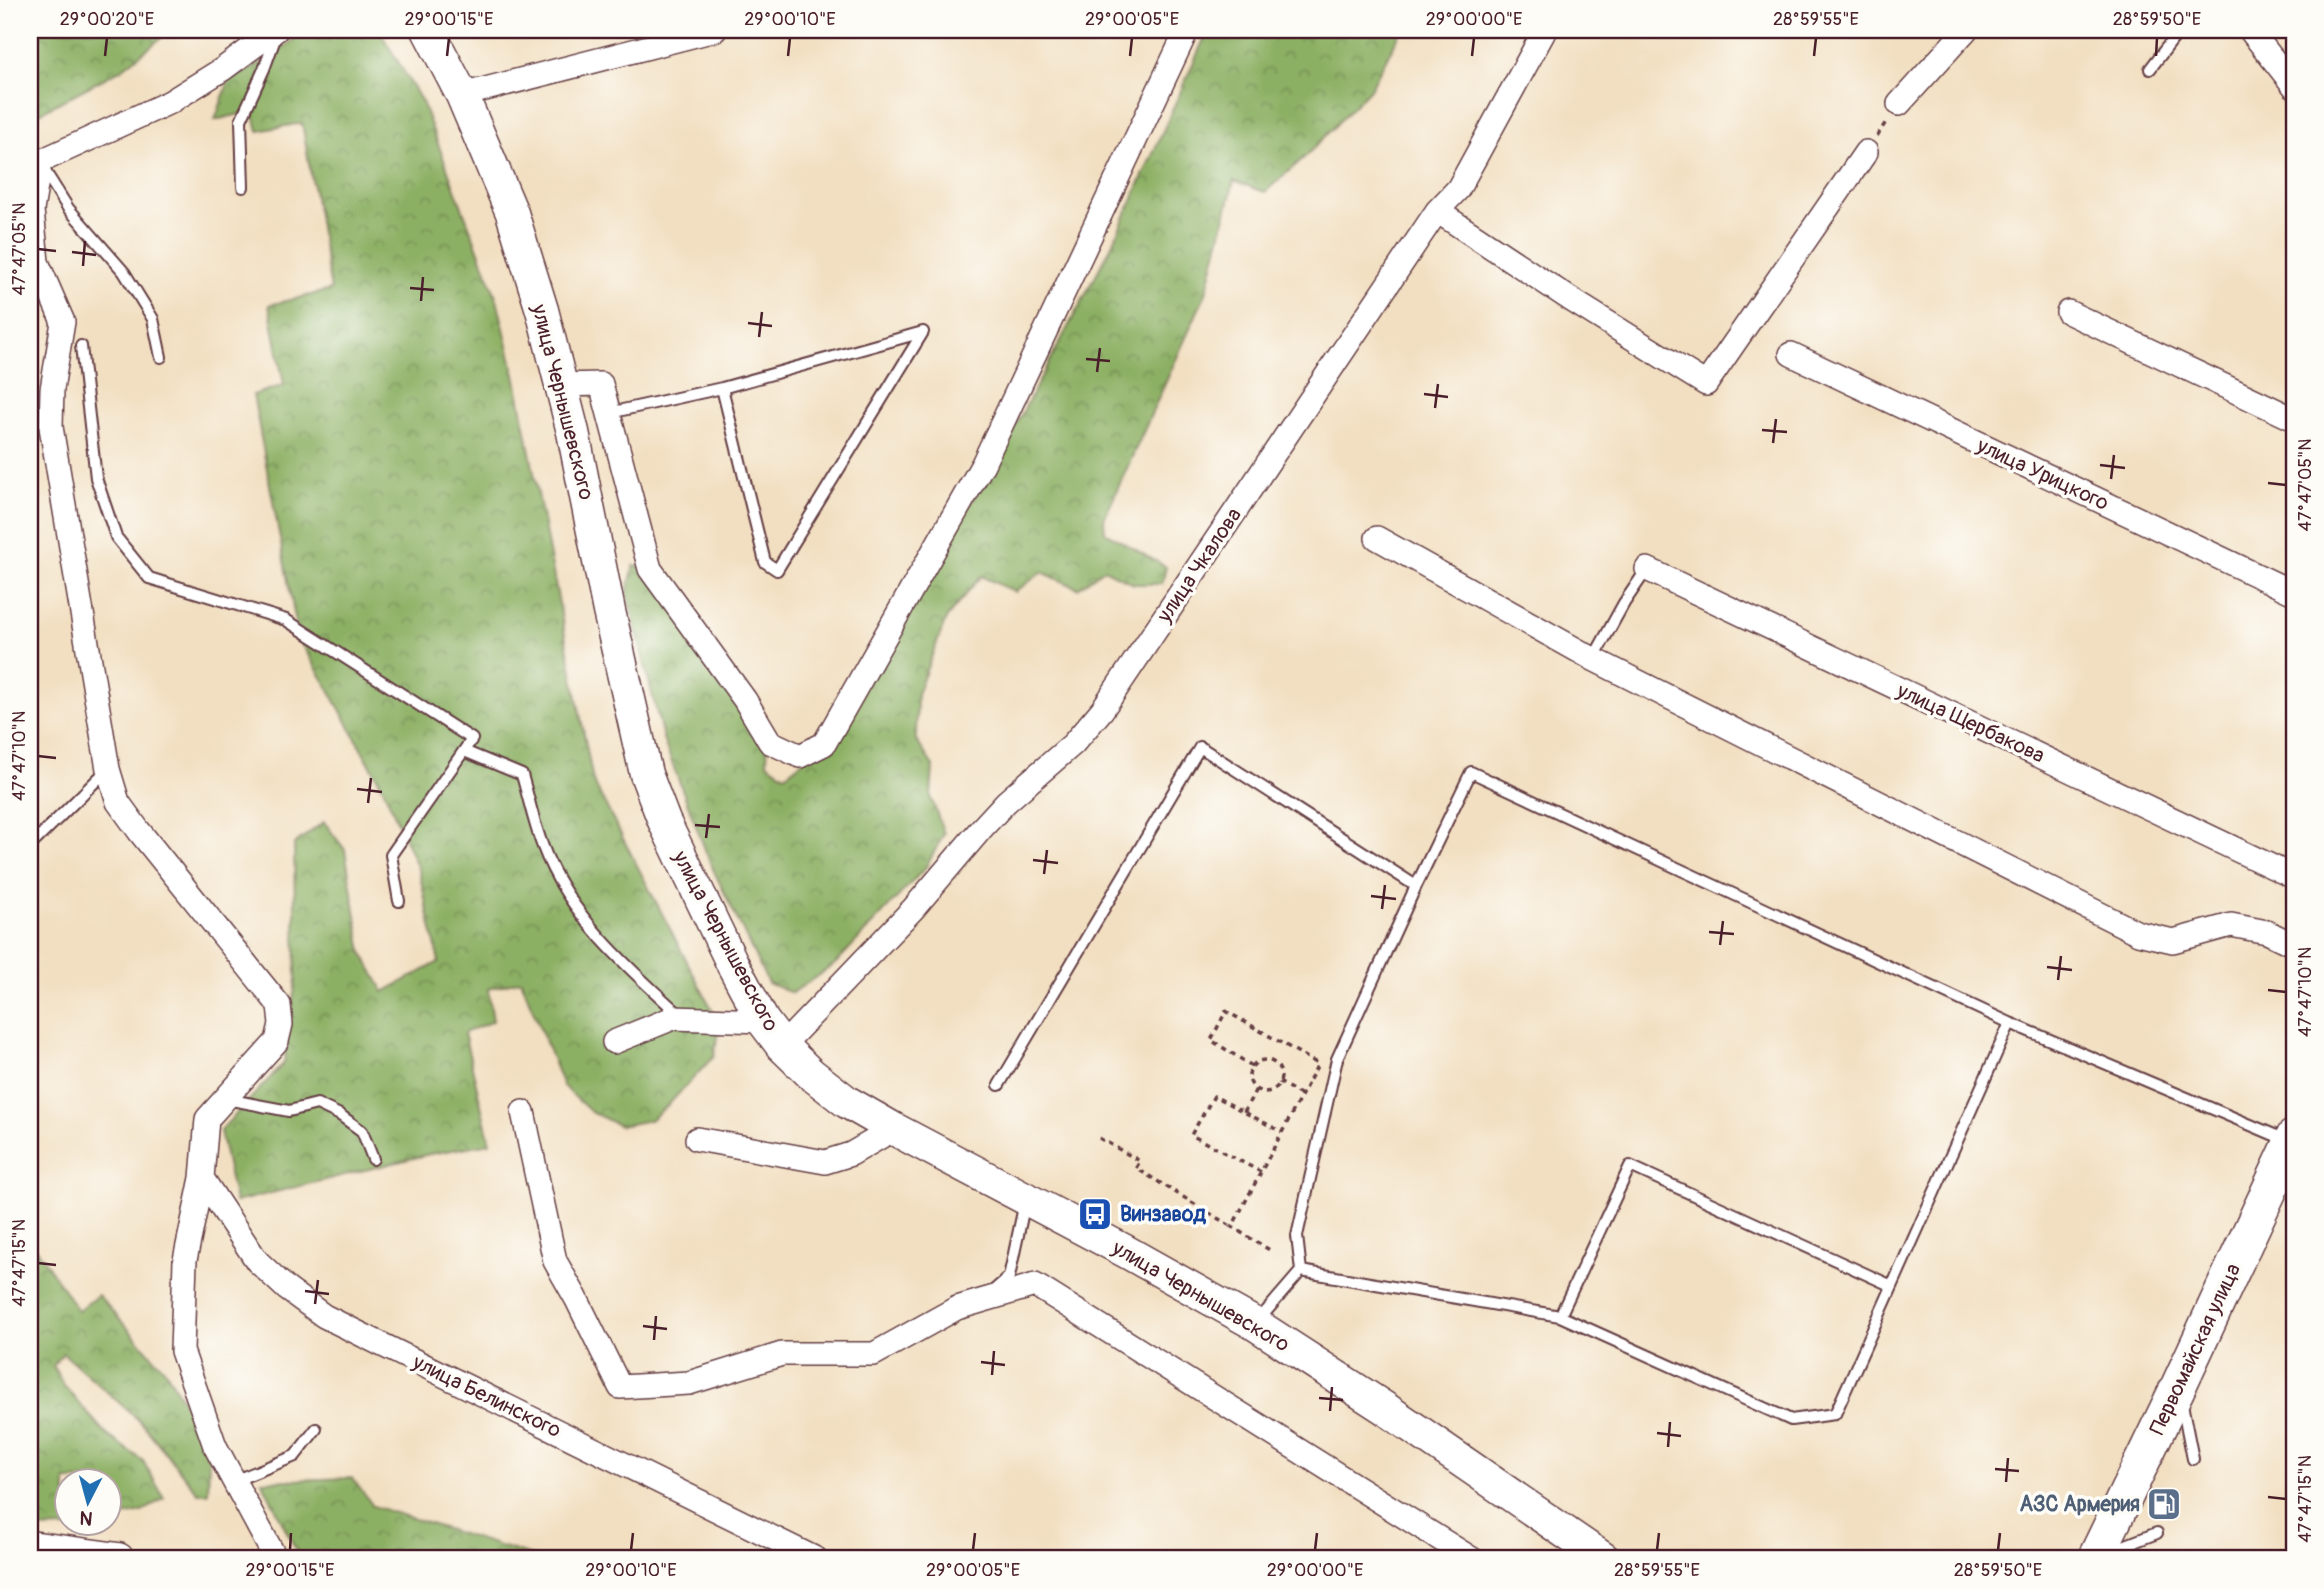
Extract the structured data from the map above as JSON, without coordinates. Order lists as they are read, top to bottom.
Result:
{
  "streets": {
    "main road": ["улица Чернышевского", "Первомайская улица"],
    "street": [
      "улица Урицкого",
      "улица Чкалова",
      "улица Щербакова",
      "улица Белинского"
    ]
  },
  "crossings": [
    ["улица Чернышевского", "улица Чкалова"]
  ],
  "places": {
    "bus stop": ["Винзавод"],
    "fuel station": ["АЗС Армерия"]
  },
  "north": "bottom",
  "coordinates": [
    "29°00'20\"E",
    "29°00'15\"E",
    "29°00'10\"E",
    "29°00'05\"E",
    "29°00'00\"E",
    "28°59'55\"E",
    "28°59'50\"E",
    "47°47'05\"N",
    "47°47'10\"N",
    "47°47'15\"N"
  ]
}
